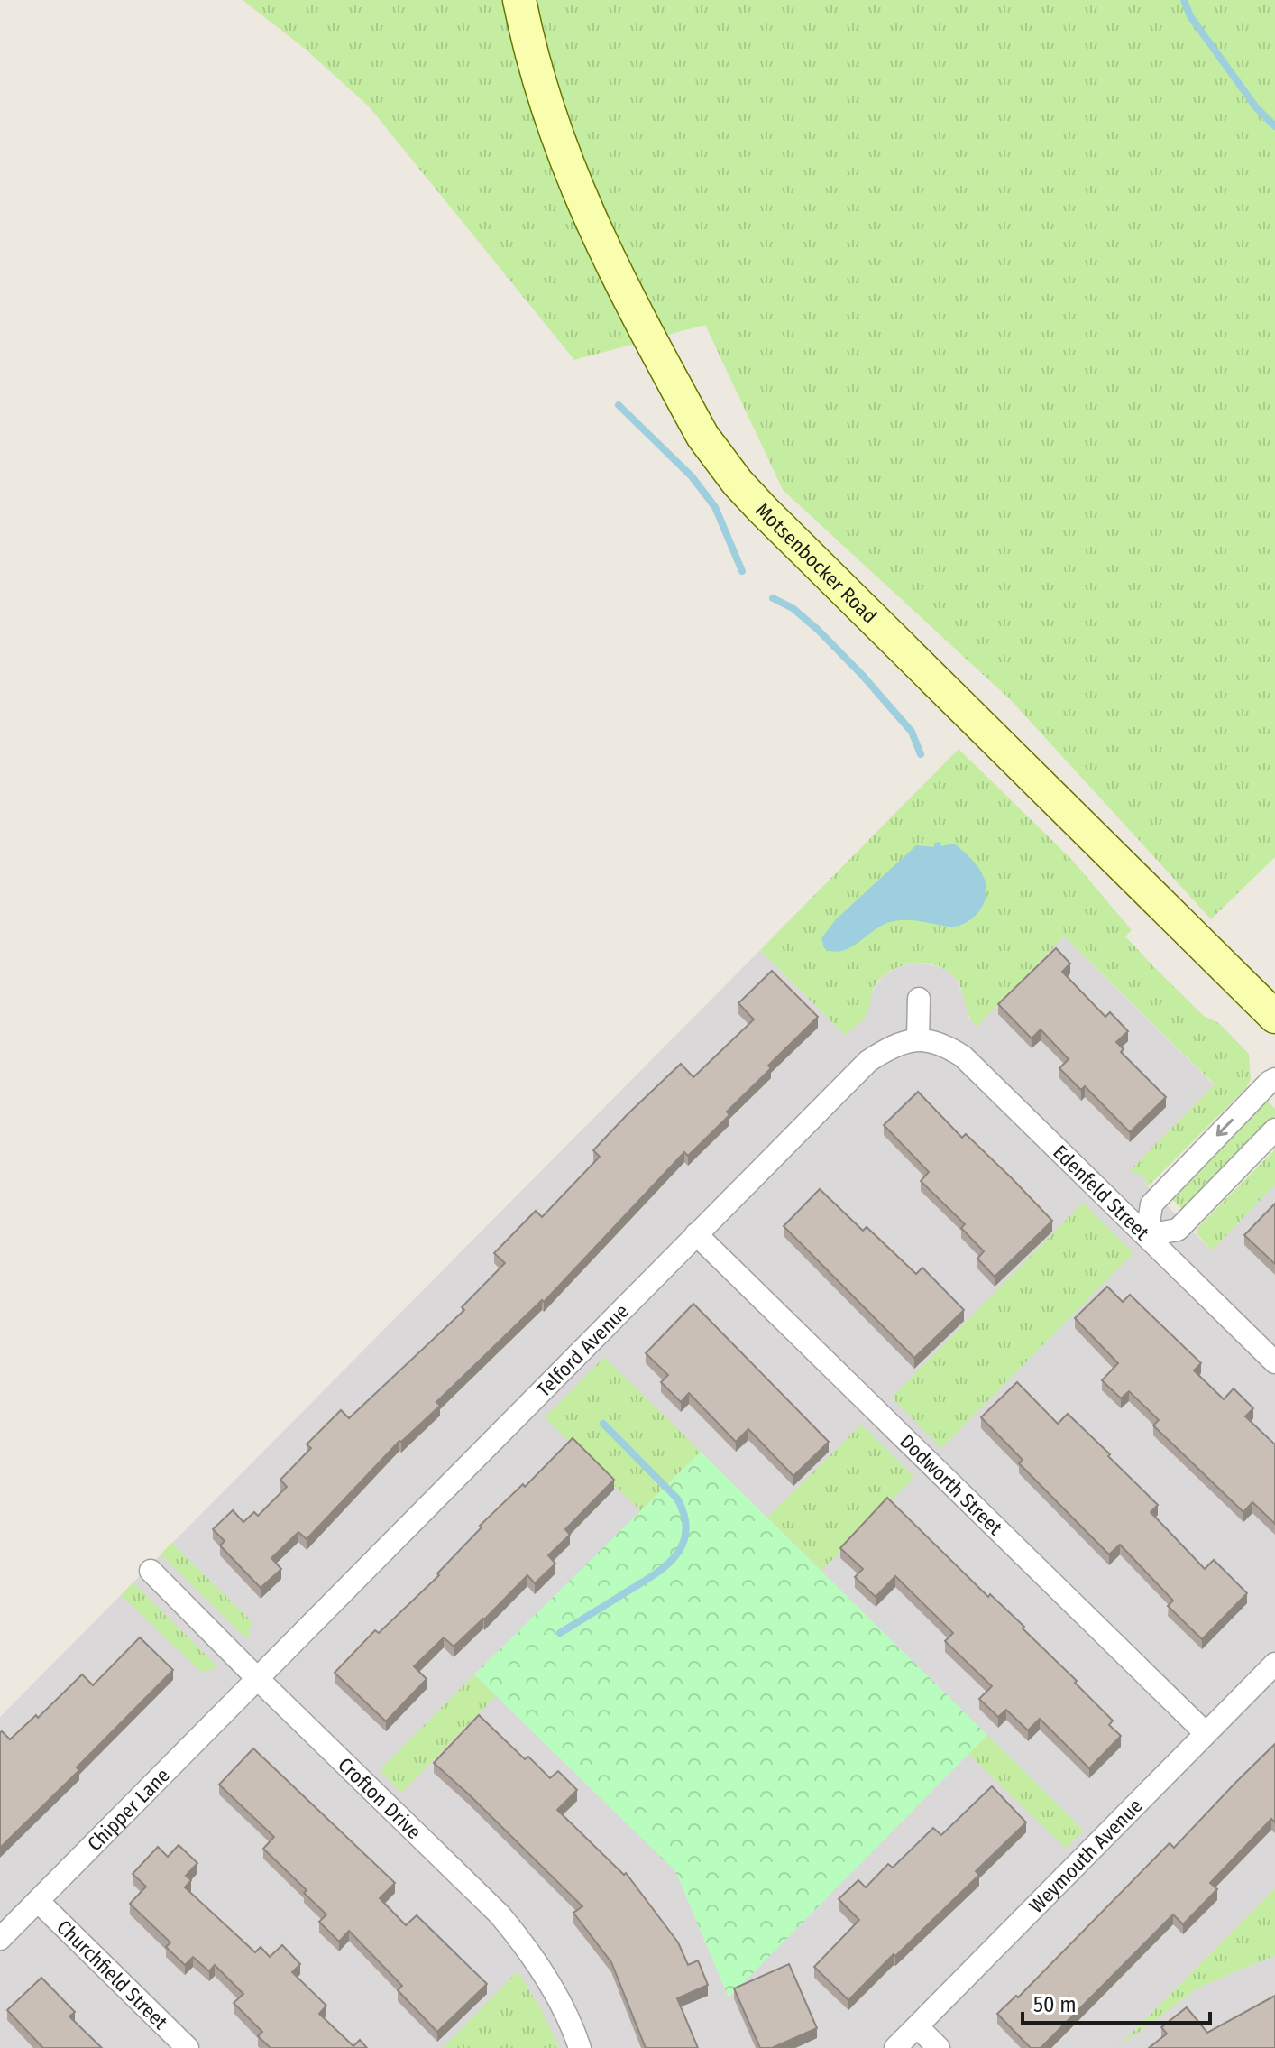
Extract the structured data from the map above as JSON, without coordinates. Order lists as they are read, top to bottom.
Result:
{
  "streets": {
    "main road": ["Motsenbocker Road"],
    "street": [
      "Edenfeld Street",
      "Telford Avenue",
      "Dodworth Street",
      "Crofton Drive",
      "Chipper Lane",
      "Weymouth Avenue",
      "Churchfield Street"
    ]
  },
  "crossings": [
    ["Edenfeld Street", "Telford Avenue"],
    ["Telford Avenue", "Dodworth Street"],
    ["Telford Avenue", "Crofton Drive"],
    ["Telford Avenue", "Chipper Lane"],
    ["Dodworth Street", "Weymouth Avenue"],
    ["Crofton Drive", "Chipper Lane"],
    ["Chipper Lane", "Churchfield Street"]
  ],
  "scale_bar": "50 m"
}
